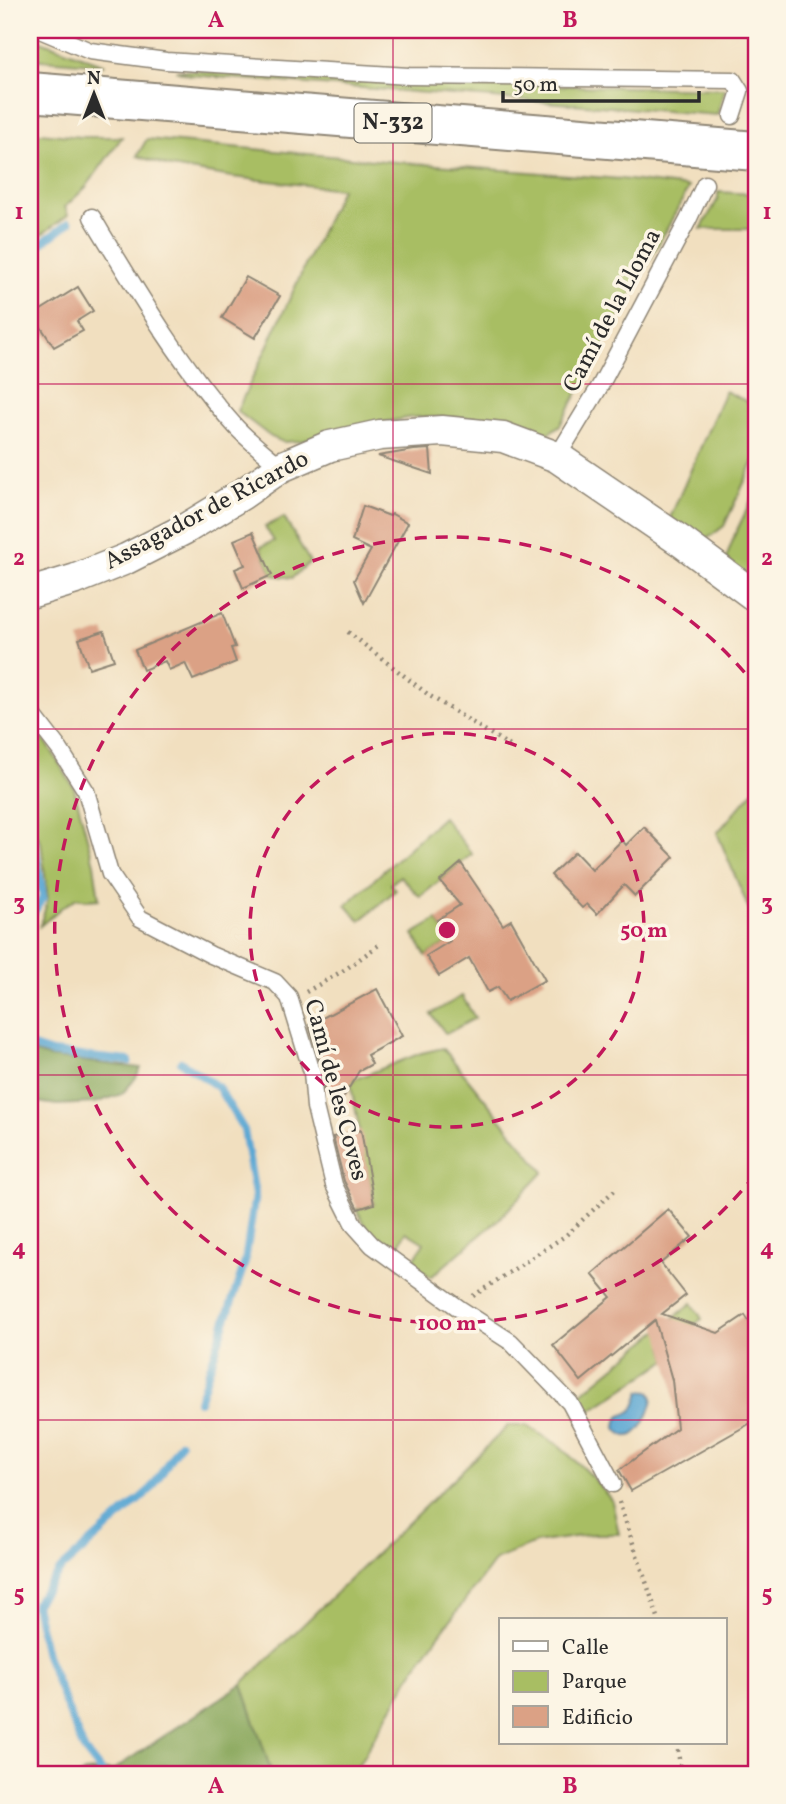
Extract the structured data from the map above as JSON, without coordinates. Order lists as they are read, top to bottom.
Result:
{
  "streets": {
    "highway": ["N-332"],
    "street": ["Assagador de Ricardo"],
    "lane": ["Camí de la Lloma", "Camí de les Coves"]
  },
  "crossings": [
    ["Camí de la Lloma", "Assagador de Ricardo"]
  ],
  "legend": ["Calle", "Parque", "Edificio"],
  "scale_bar": "50 m",
  "north": "top",
  "grid": {
    "columns": ["A", "B"],
    "rows": [
      "1",
      "2",
      "3",
      "4",
      "5"
    ]
  },
  "rings": ["50 m", "100 m"]
}
